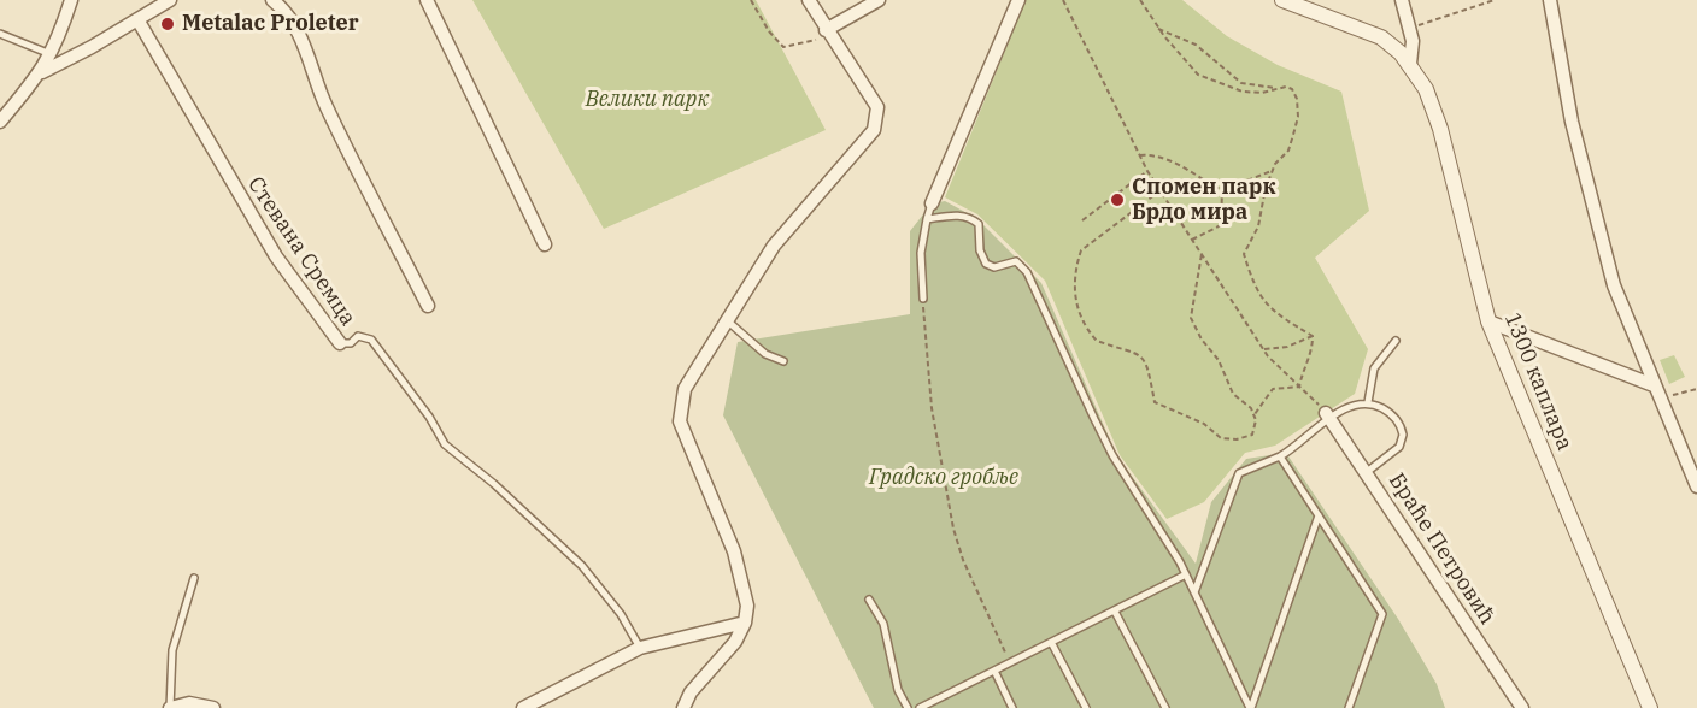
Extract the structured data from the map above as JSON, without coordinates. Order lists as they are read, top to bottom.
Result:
{
  "streets": {
    "street": ["Стевана Сремца", "1300 каплара", "Браће Петровић"]
  },
  "parks": ["Велики парк", "Градско гробље"],
  "places": ["Metalac Proleter", "Спомен парк Брдо мира"]
}
